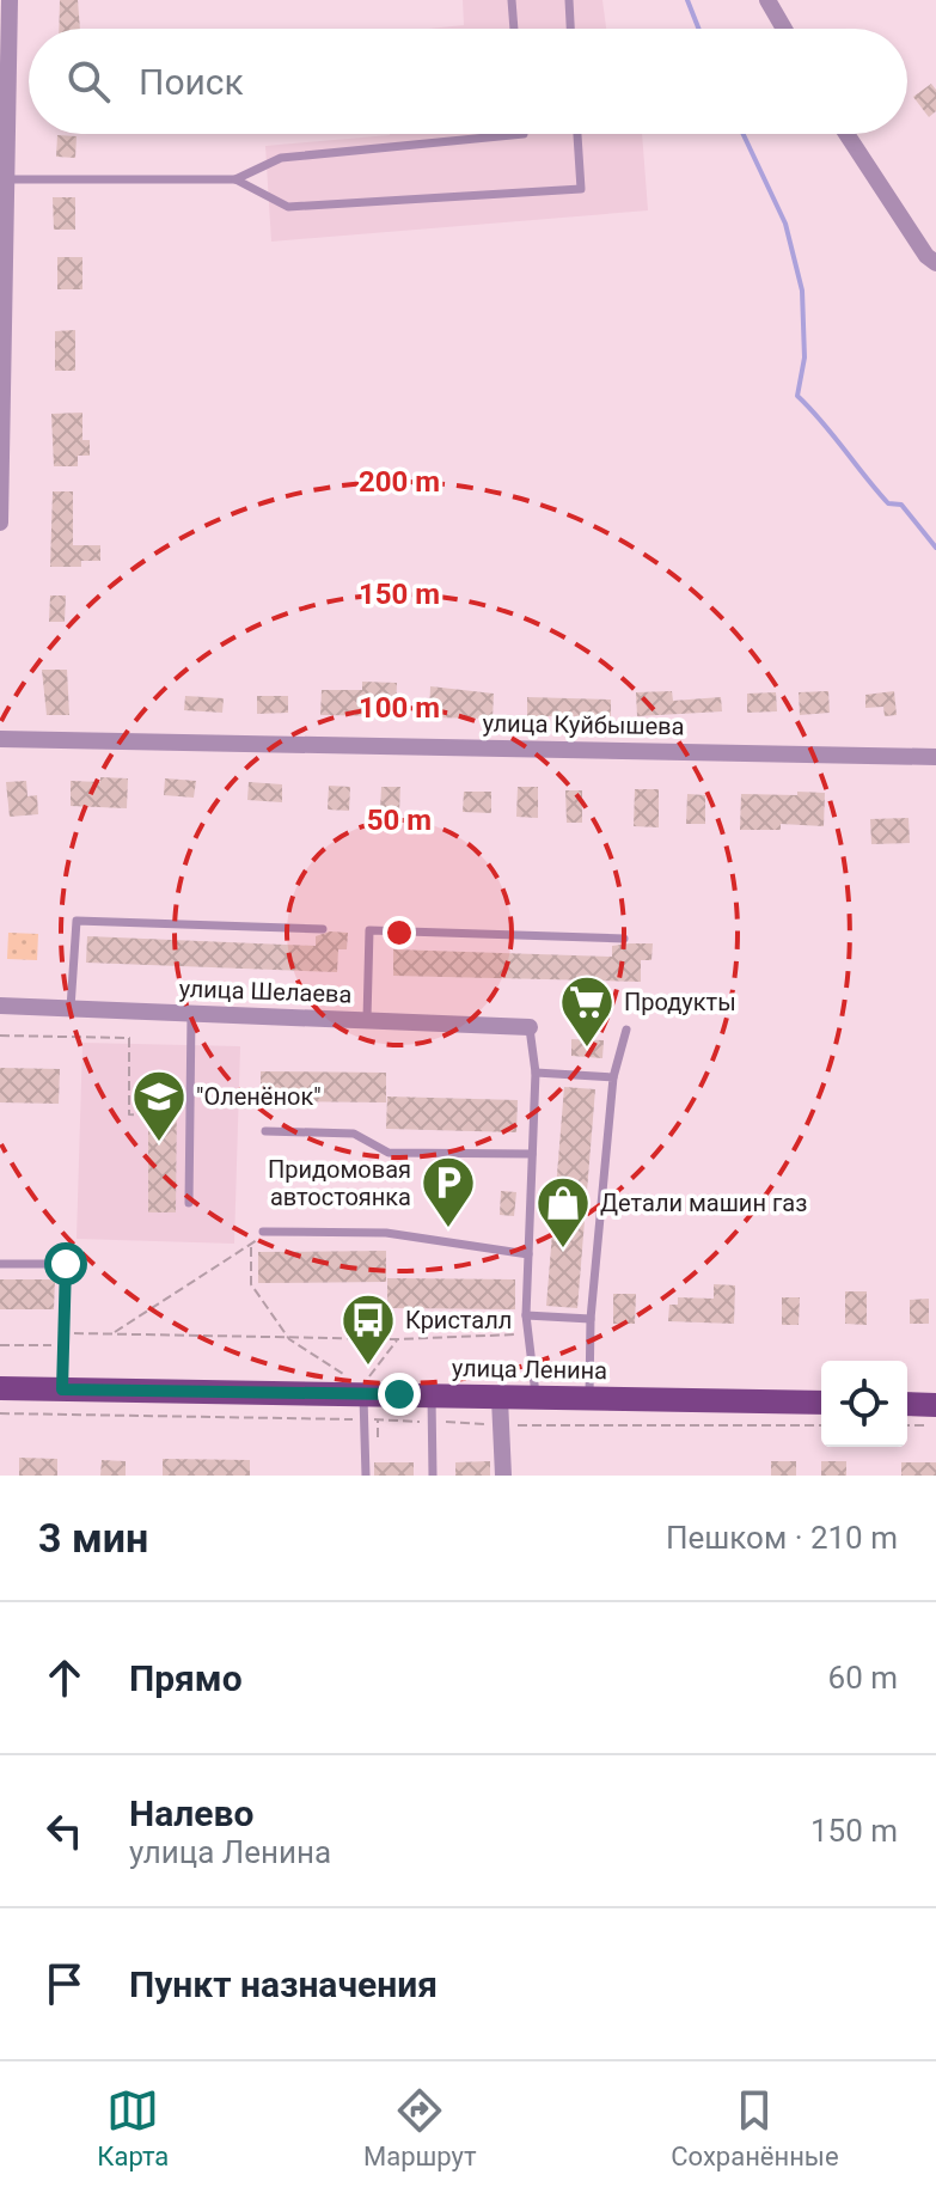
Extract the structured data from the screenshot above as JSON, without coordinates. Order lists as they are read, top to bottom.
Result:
{
  "streets": {
    "main road": ["улица Ленина"],
    "street": ["улица Куйбышева", "улица Шелаева"]
  },
  "places": {
    "supermarket": ["Продукты"],
    "school or university": ["\"Оленёнок\""],
    "parking": ["Придомовая автостоянка"],
    "shop": ["Детали машин газ"],
    "bus stop": ["Кристалл"]
  },
  "page": {
    "search": "Поиск",
    "heading": ["3 мин", "Пешком · 210 m"],
    "list": [
      ["Прямо", "60 m"],
      ["Налево", "улица Ленина", "150 m"],
      "Пункт назначения"
    ],
    "nav": ["Карта", "Маршрут", "Сохранённые"]
  },
  "rings": [
    "200 m",
    "150 m",
    "100 m",
    "50 m"
  ]
}
